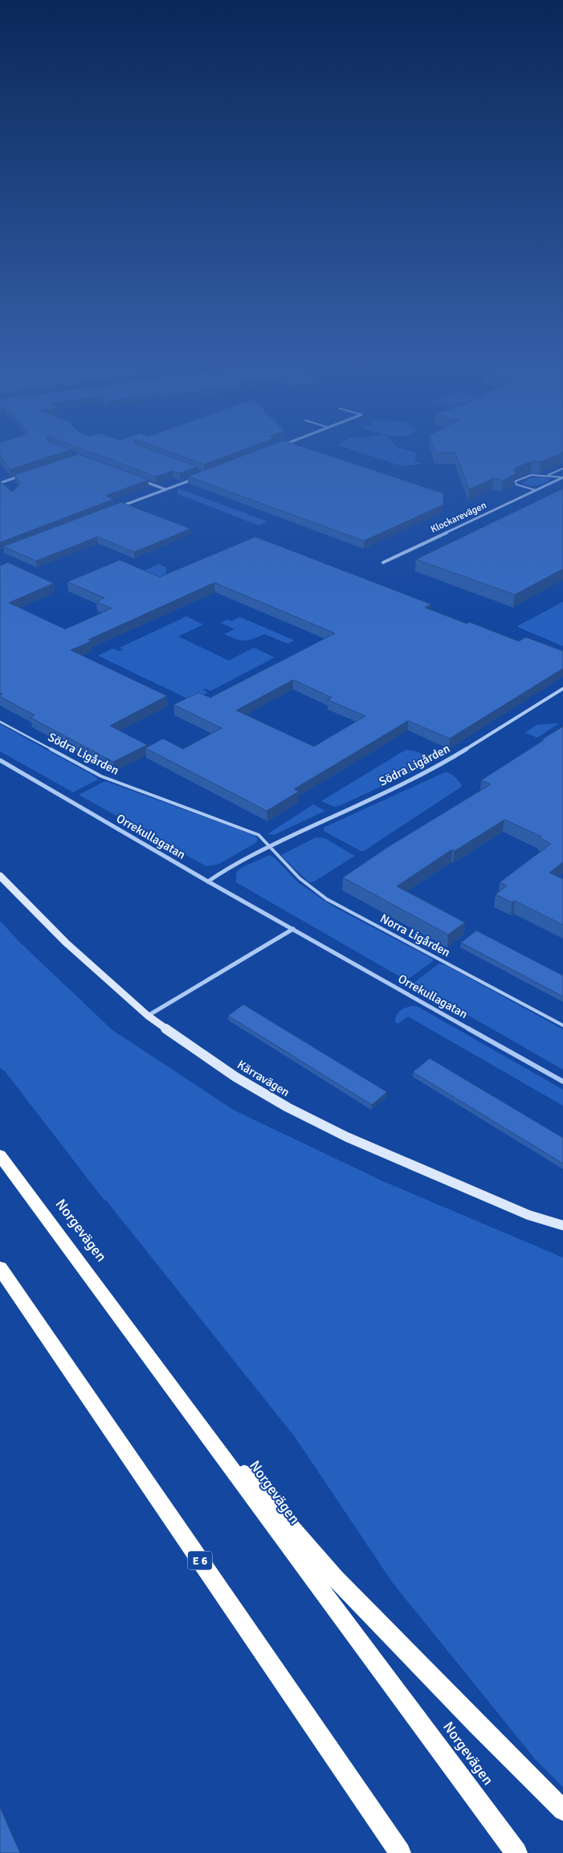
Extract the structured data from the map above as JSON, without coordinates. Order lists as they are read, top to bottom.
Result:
{
  "streets": {
    "highway": ["Norgevägen", "E 6"],
    "street": [
      "Klockarevägen",
      "Södra Ligården",
      "Orrekullagatan",
      "Kärravägen"
    ],
    "lane": ["Norra Ligården"]
  },
  "crossings": [
    ["Södra Ligården", "Orrekullagatan"],
    ["Södra Ligården", "Norra Ligården"]
  ]
}
